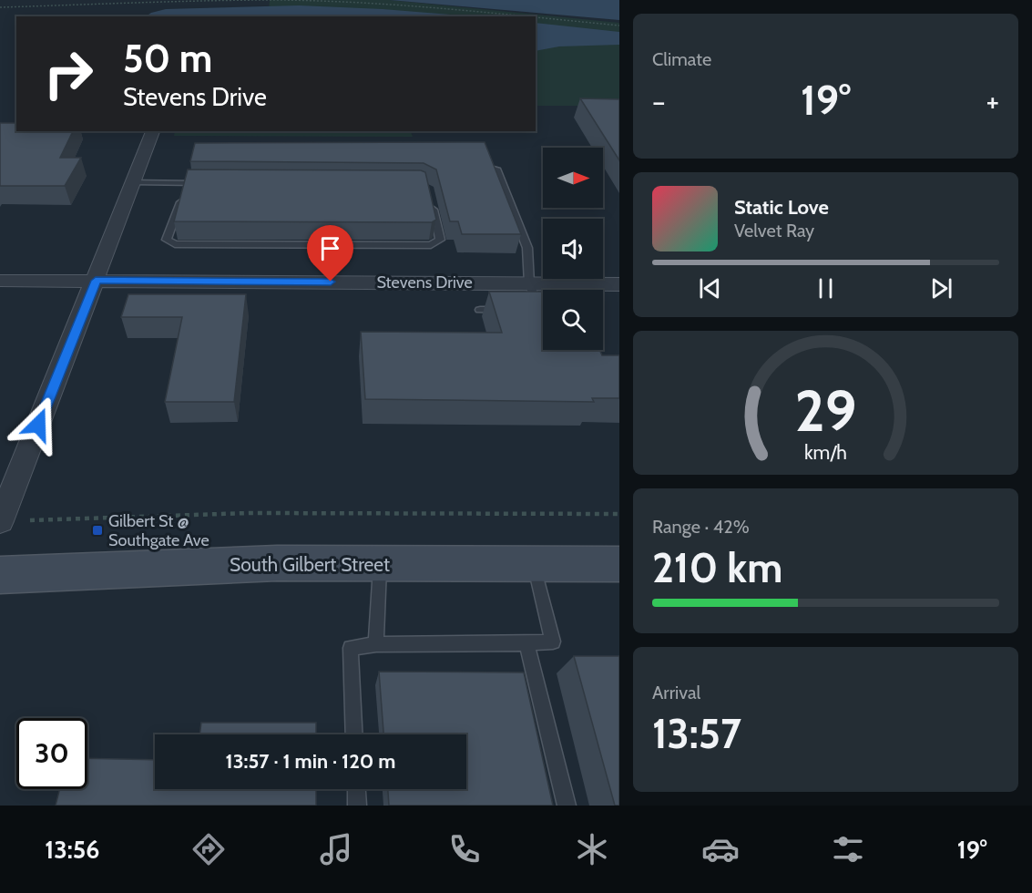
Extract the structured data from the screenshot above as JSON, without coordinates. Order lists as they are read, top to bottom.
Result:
{
  "streets": {
    "main road": ["South Gilbert Street"],
    "street": ["Stevens Drive"]
  },
  "places": {
    "transit": ["Gilbert St @ Southgate Ave"]
  },
  "north": "right",
  "page": {
    "tile": [
      "Climate",
      ["Range · 42%", "210 km"],
      ["Arrival", "13:57"]
    ],
    "turn": ["50 m", "Stevens Drive"],
    "heat": ["−", "19°", "+"],
    "song": ["Static Love", "Velvet Ray"],
    "limit": "30",
    "trip": "13:57 · 1 min · 120 m",
    "tabs": ["13:56", "19°"],
    "gauge": ["29", "km/h"]
  }
}
